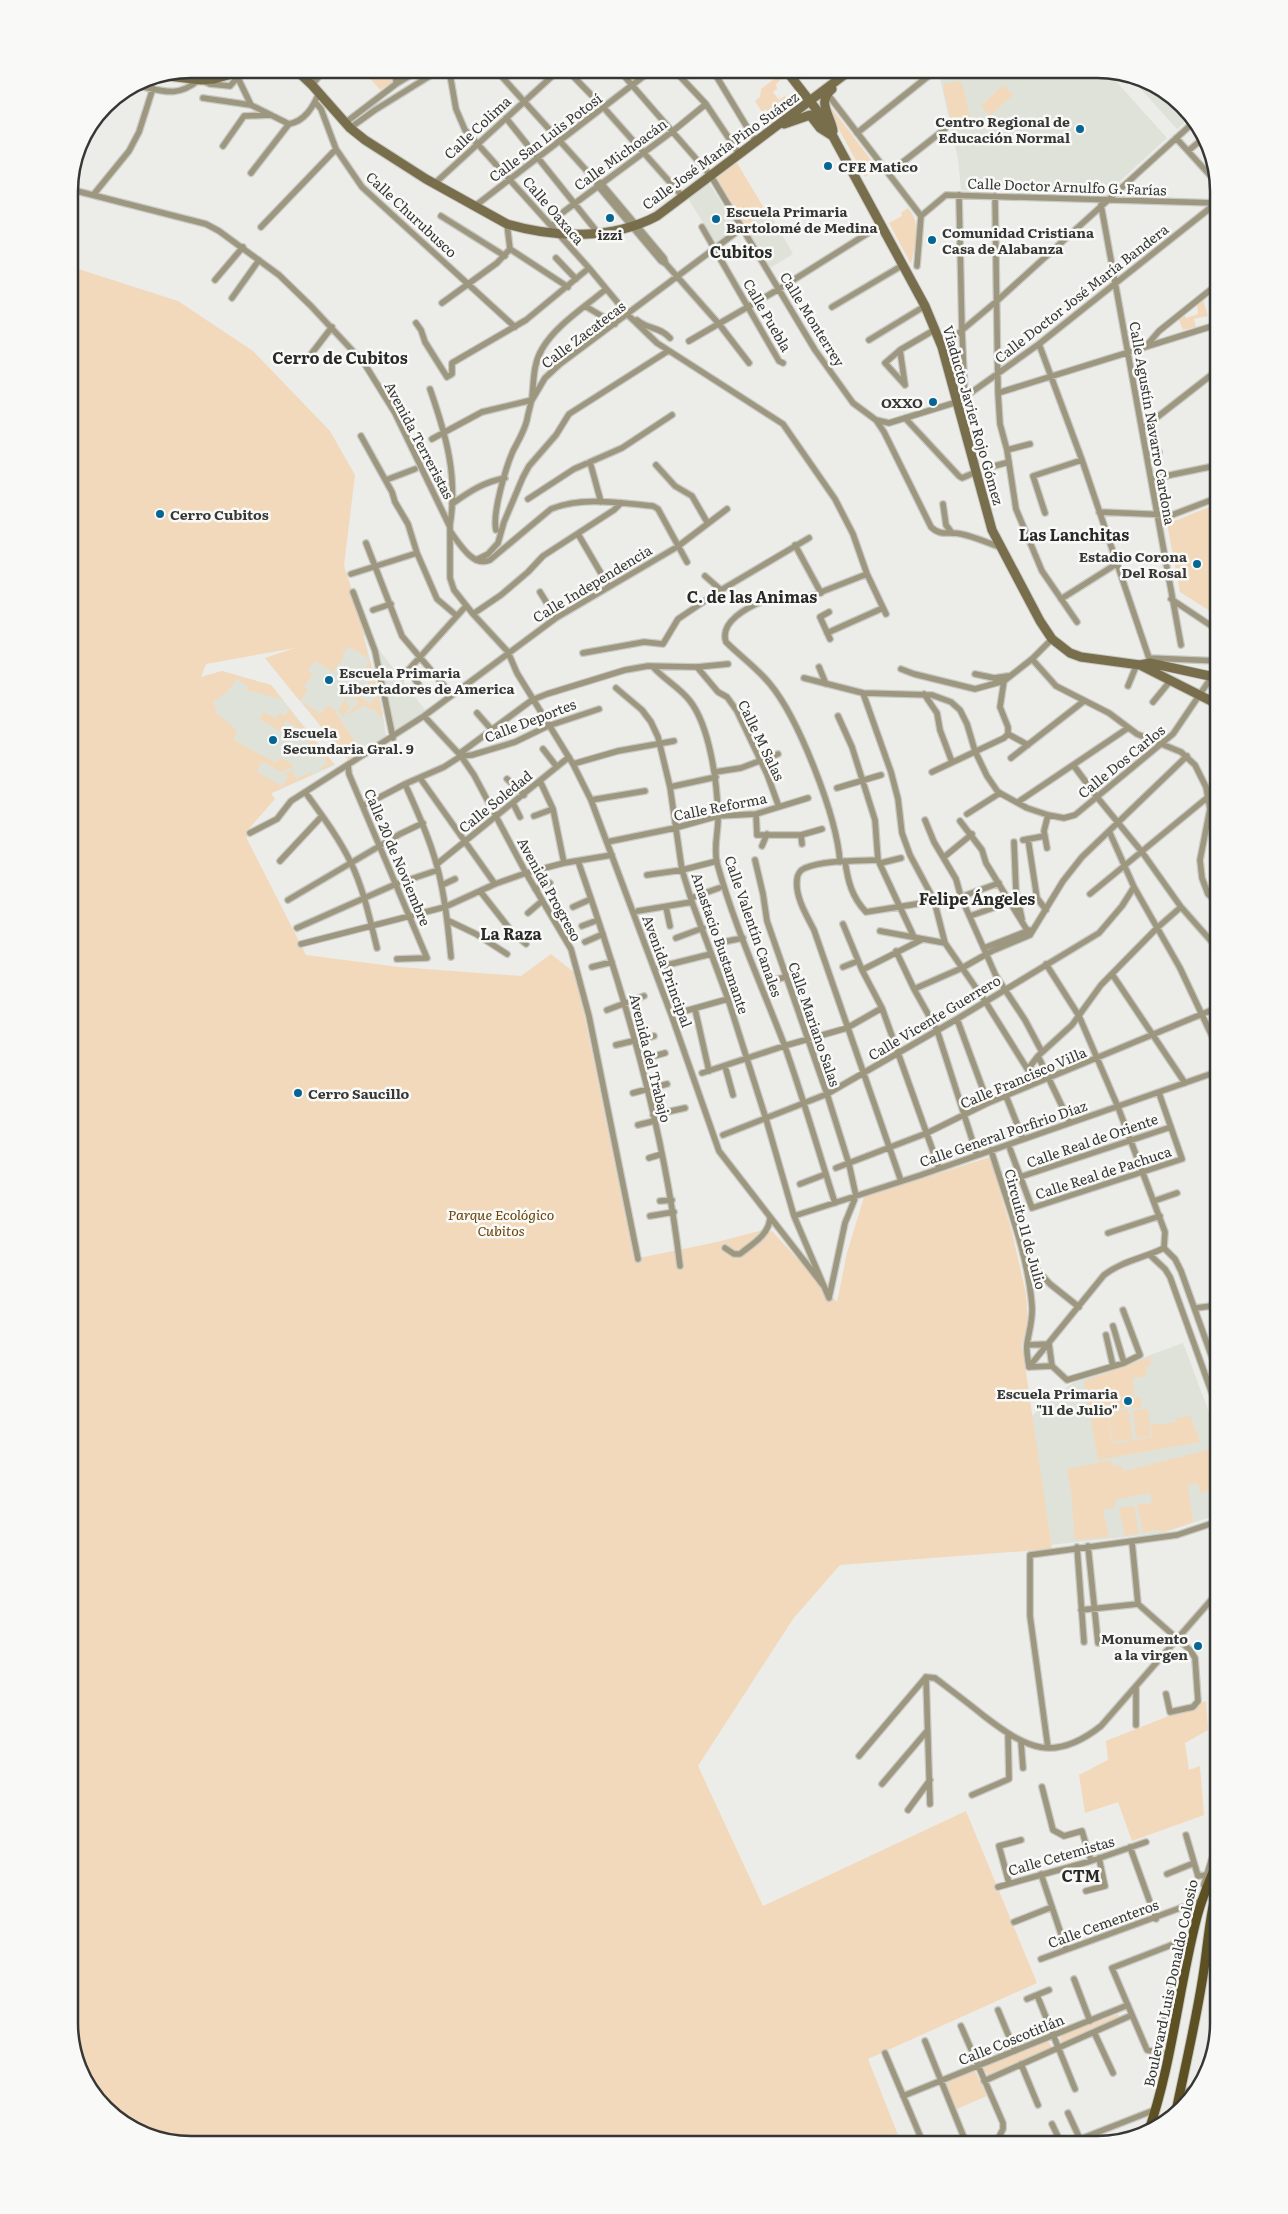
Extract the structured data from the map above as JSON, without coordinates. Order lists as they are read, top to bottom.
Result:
{
  "streets": {
    "main road": ["Calle José María Pino Suárez", "Viaducto Javier Rojo Gómez", "Boulevard Luis Donaldo Colosio"],
    "street": [
      "Calle Colima",
      "Calle San Luis Potosí",
      "Calle Michoacán",
      "Calle Doctor Arnulfo G. Farías",
      "Calle Oaxaca",
      "Calle Churubusco",
      "Calle Doctor José María Bandera",
      "Calle Puebla",
      "Calle Monterrey",
      "Calle Zacatecas",
      "Calle Agustín Navarro Cardona",
      "Avenida Terreristas",
      "Calle Independencia",
      "Calle Deportes",
      "Calle M Salas",
      "Calle Dos Carlos",
      "Calle Soledad",
      "Calle Reforma",
      "Calle 20 de Noviembre",
      "Avenida Progreso",
      "Calle Valentín Canales",
      "Anastacio Bustamante",
      "Avenida Principal",
      "Calle Vicente Guerrero",
      "Calle Mariano Salas",
      "Avenida del Trabajo",
      "Calle Francisco Villa",
      "Calle General Porfirio Díaz",
      "Calle Real de Oriente",
      "Calle Real de Pachuca",
      "Circuito 11 de Julio",
      "Calle Cetemistas",
      "Calle Cementeros",
      "Calle Coscotitlán"
    ]
  },
  "crossings": [
    ["Calle Colima", "Calle José María Pino Suárez"],
    ["Calle Colima", "Calle Oaxaca"],
    ["Calle San Luis Potosí", "Calle José María Pino Suárez"],
    ["Calle San Luis Potosí", "Calle Oaxaca"],
    ["Calle San Luis Potosí", "Calle Monterrey"],
    ["Calle José María Pino Suárez", "Calle Michoacán"],
    ["Calle José María Pino Suárez", "Calle Oaxaca"],
    ["Calle José María Pino Suárez", "Calle Monterrey"],
    ["Calle José María Pino Suárez", "Viaducto Javier Rojo Gómez"],
    ["Calle Michoacán", "Calle Oaxaca"],
    ["Calle Michoacán", "Calle Monterrey"],
    ["Calle Oaxaca", "Calle Zacatecas"],
    ["Calle Doctor José María Bandera", "Calle Monterrey"],
    ["Calle Doctor José María Bandera", "Viaducto Javier Rojo Gómez"],
    ["Calle Doctor José María Bandera", "Calle Agustín Navarro Cardona"],
    ["Calle Puebla", "Calle Zacatecas"],
    ["Calle Monterrey", "Calle Zacatecas"],
    ["Calle Monterrey", "Viaducto Javier Rojo Gómez"],
    ["Avenida Terreristas", "Calle Independencia"],
    ["Avenida Terreristas", "Avenida Principal"],
    ["Calle Independencia", "Calle 20 de Noviembre"],
    ["Calle Independencia", "Avenida Progreso"],
    ["Calle Independencia", "Avenida Principal"],
    ["Calle Deportes", "Calle 20 de Noviembre"],
    ["Calle Deportes", "Avenida Progreso"],
    ["Calle Deportes", "Avenida Principal"],
    ["Calle M Salas", "Calle Reforma"],
    ["Calle Soledad", "Avenida Progreso"],
    ["Calle Soledad", "Avenida Principal"],
    ["Calle Reforma", "Calle Valentín Canales"],
    ["Calle Reforma", "Anastacio Bustamante"],
    ["Calle Reforma", "Avenida Principal"],
    ["Calle Valentín Canales", "Calle Vicente Guerrero"],
    ["Calle Valentín Canales", "Calle General Porfirio Díaz"],
    ["Anastacio Bustamante", "Avenida Principal"],
    ["Anastacio Bustamante", "Calle Vicente Guerrero"],
    ["Anastacio Bustamante", "Calle General Porfirio Díaz"],
    ["Calle Vicente Guerrero", "Calle Mariano Salas"],
    ["Calle Mariano Salas", "Calle Francisco Villa"],
    ["Calle Mariano Salas", "Calle General Porfirio Díaz"],
    ["Calle General Porfirio Díaz", "Circuito 11 de Julio"],
    ["Calle Real de Oriente", "Calle Real de Pachuca"],
    ["Calle Cementeros", "Boulevard Luis Donaldo Colosio"]
  ],
  "districts": [
    "Cubitos",
    "Cerro de Cubitos",
    "Las Lanchitas",
    "C. de las Animas",
    "Felipe Ángeles",
    "La Raza",
    "CTM"
  ],
  "parks": ["Parque Ecológico Cubitos"],
  "places": [
    "Centro Regional de Educación Normal",
    "CFE Matico",
    "izzi",
    "Escuela Primaria Bartolomé de Medina",
    "Comunidad Cristiana Casa de Alabanza",
    "OXXO",
    "Cerro Cubitos",
    "Estadio Corona Del Rosal",
    "Escuela Primaria Libertadores de America",
    "Escuela Secundaria Gral. 9",
    "Cerro Saucillo",
    "Escuela Primaria \"11 de Julio\"",
    "Monumento a la virgen"
  ]
}
